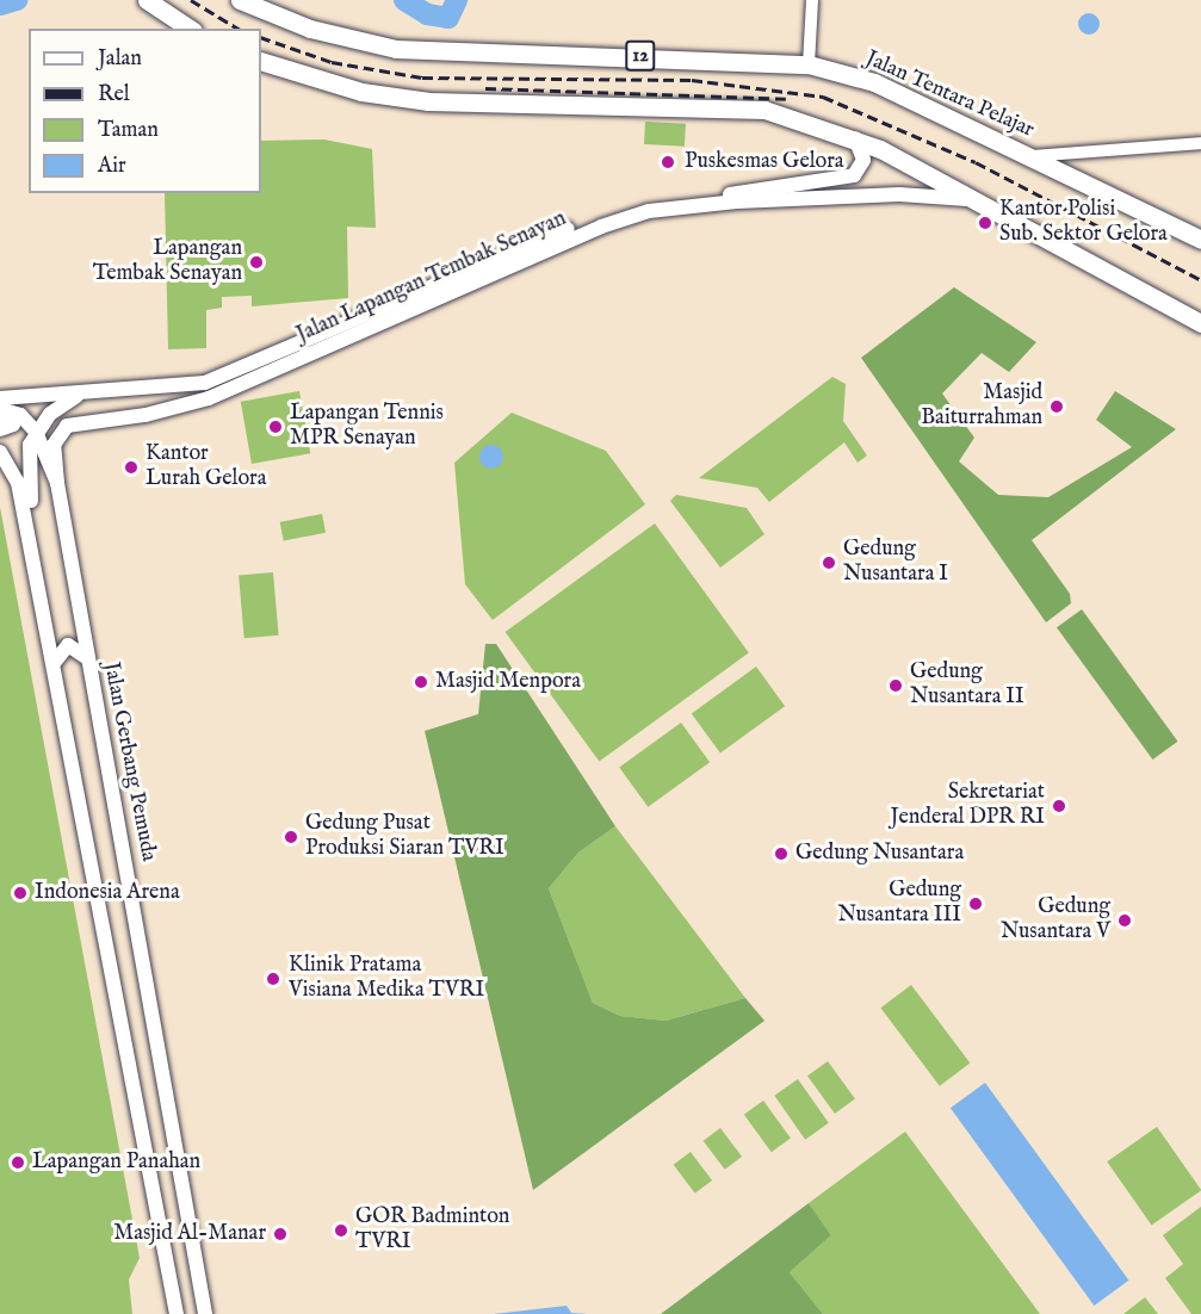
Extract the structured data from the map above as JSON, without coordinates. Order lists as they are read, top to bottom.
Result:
{
  "streets": {
    "highway": ["12", "Jalan Tentara Pelajar"],
    "main road": ["Jalan Lapangan Tembak Senayan", "Jalan Gerbang Pemuda"]
  },
  "crossings": [
    ["12", "Jalan Lapangan Tembak Senayan"],
    ["Jalan Lapangan Tembak Senayan", "Jalan Gerbang Pemuda"]
  ],
  "places": [
    "Puskesmas Gelora",
    "Kantor Polisi Sub. Sektor Gelora",
    "Lapangan Tembak Senayan",
    "Masjid Baiturrahman",
    "Lapangan Tennis MPR Senayan",
    "Kantor Lurah Gelora",
    "Gedung Nusantara I",
    "Masjid Menpora",
    "Gedung Nusantara II",
    "Sekretariat Jenderal DPR RI",
    "Gedung Pusat Produksi Siaran TVRI",
    "Gedung Nusantara",
    "Indonesia Arena",
    "Gedung Nusantara III",
    "Gedung Nusantara V",
    "Klinik Pratama Visiana Medika TVRI",
    "Lapangan Panahan",
    "GOR Badminton TVRI",
    "Masjid Al-Manar"
  ],
  "legend": [
    "Jalan",
    "Rel",
    "Taman",
    "Air"
  ]
}
